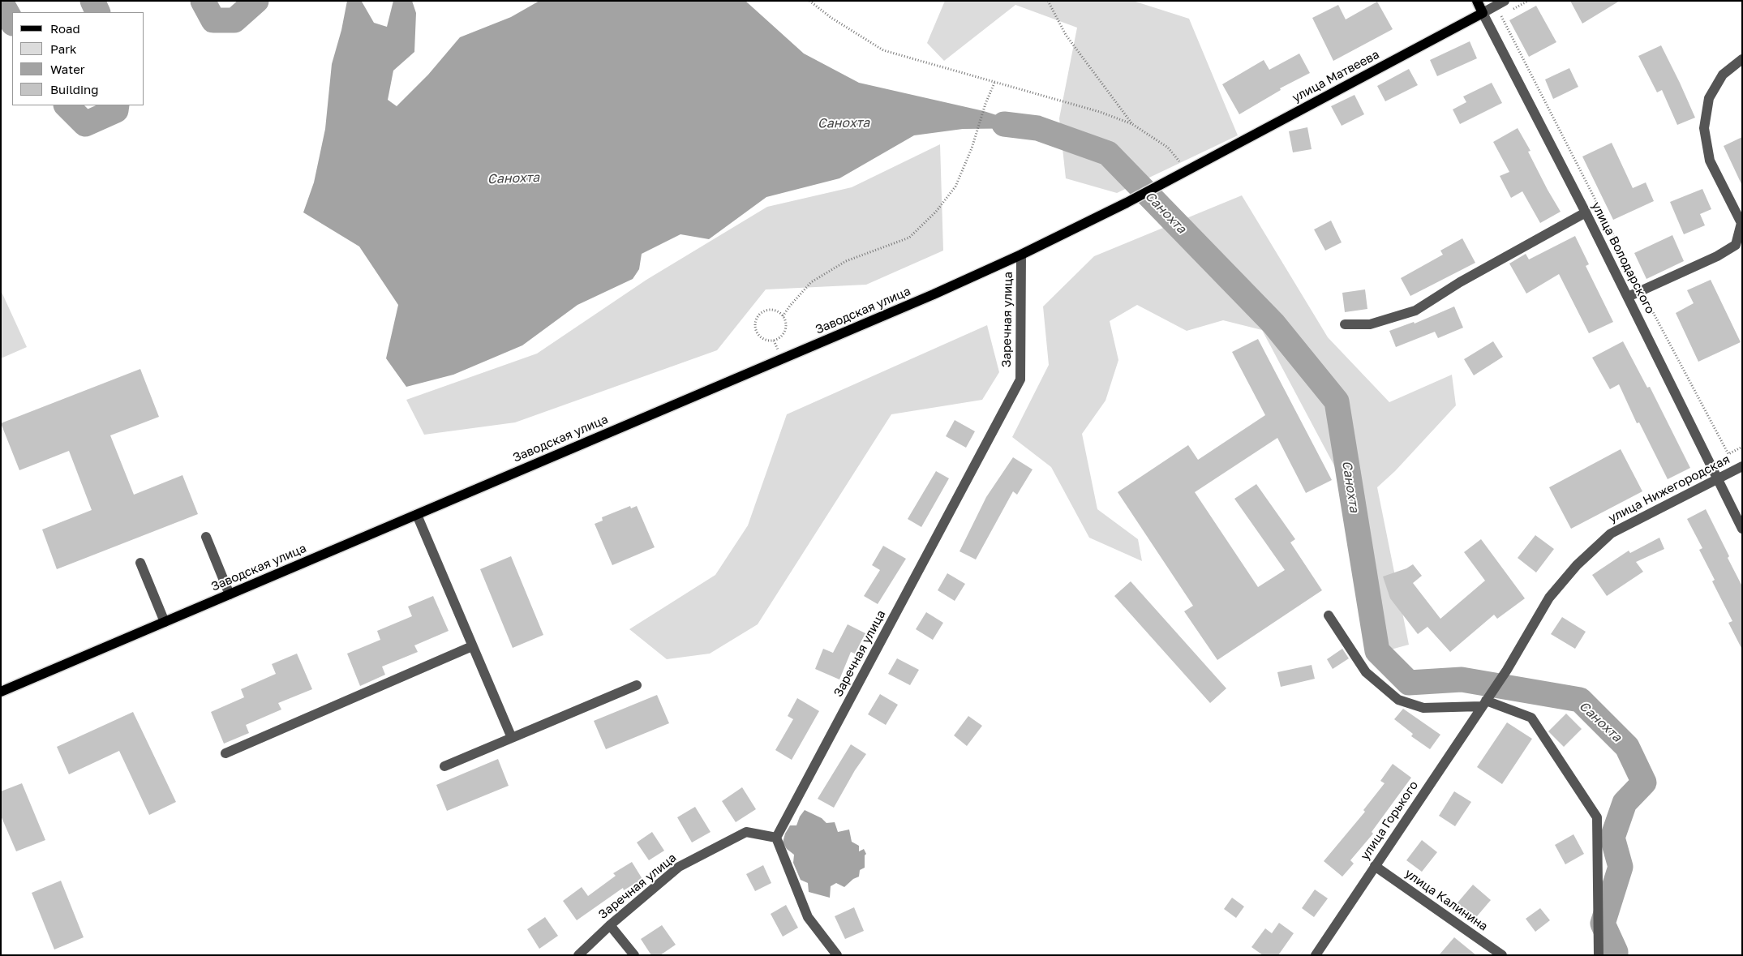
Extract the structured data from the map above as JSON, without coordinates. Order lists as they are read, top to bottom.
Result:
{
  "streets": {
    "main road": ["улица Матвеева", "улица Володарского", "Заводская улица"],
    "street": [
      "Заречная улица",
      "улица Нижегородская",
      "улица Горького",
      "улица Калинина"
    ]
  },
  "crossings": [
    ["улица Матвеева", "улица Володарского"],
    ["улица Матвеева", "Заводская улица"],
    ["улица Володарского", "улица Нижегородская"],
    ["Заводская улица", "Заречная улица"],
    ["улица Нижегородская", "улица Горького"],
    ["улица Горького", "улица Калинина"]
  ],
  "water": ["Санохта"],
  "legend": [
    "Road",
    "Park",
    "Water",
    "Building"
  ]
}
